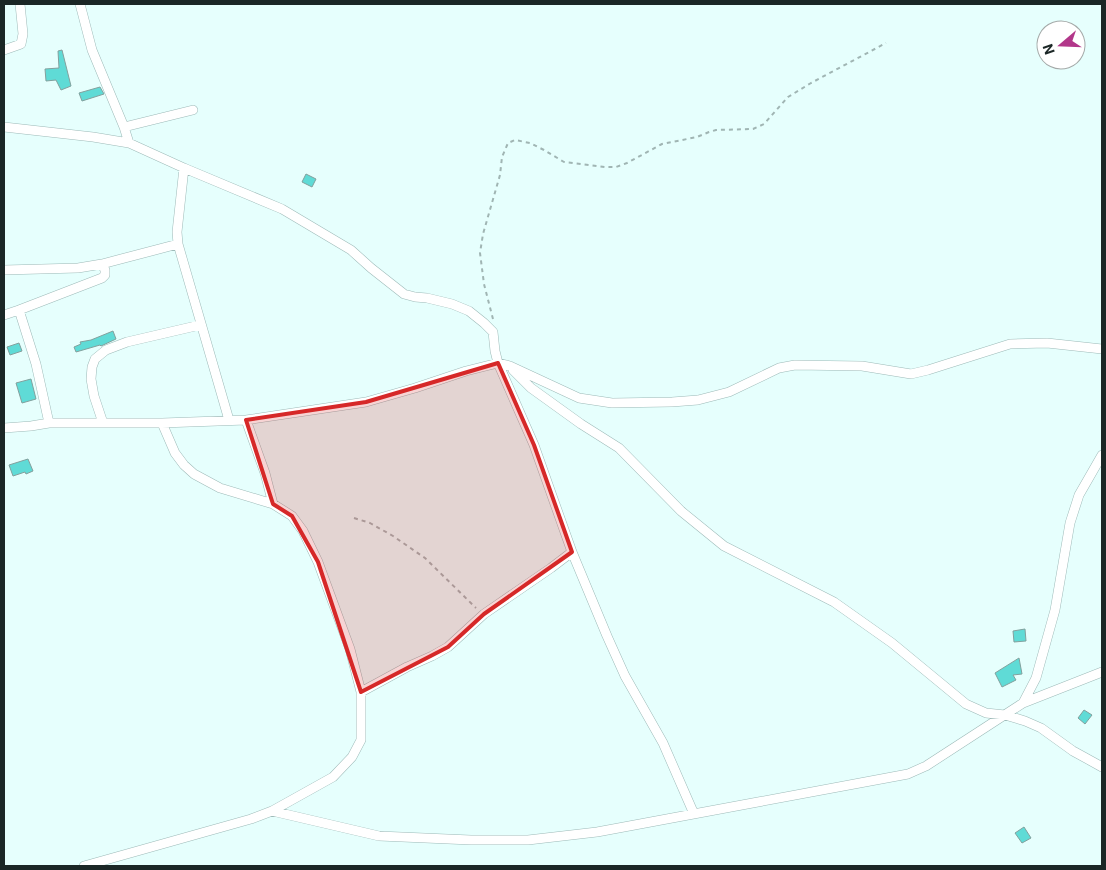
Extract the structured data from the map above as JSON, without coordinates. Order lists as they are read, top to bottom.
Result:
{
  "north": "left"
}
